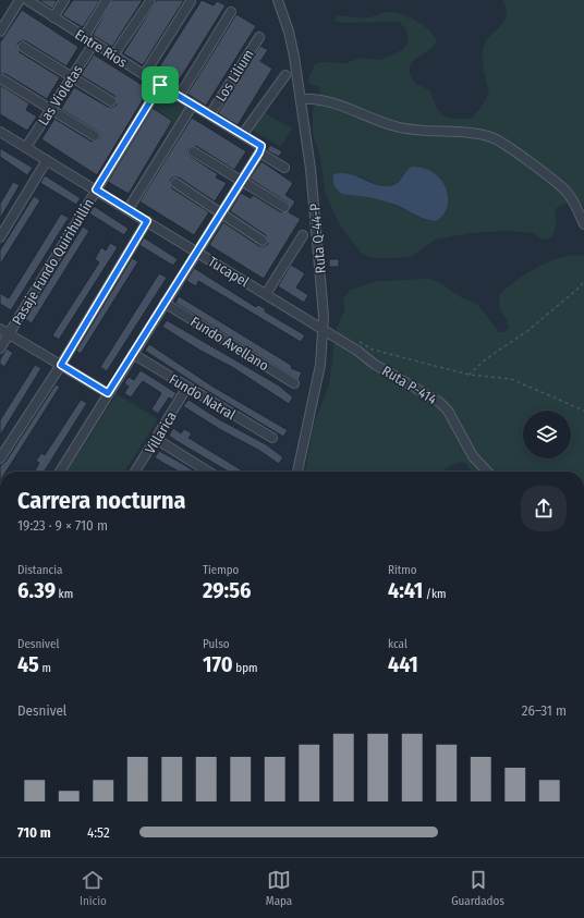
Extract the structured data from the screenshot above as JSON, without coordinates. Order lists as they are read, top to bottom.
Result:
{
  "streets": {
    "street": [
      "Entre Ríos",
      "Los Lilium",
      "Las Violetas",
      "Ruta Q-44-P",
      "Pasaje Fundo Quirihuillín",
      "Tucapel",
      "Fundo Avellano",
      "Ruta P-414",
      "Fundo Natral",
      "Villarica"
    ]
  },
  "crossings": [
    ["Entre Ríos", "Los Lilium"],
    ["Entre Ríos", "Las Violetas"],
    ["Entre Ríos", "Pasaje Fundo Quirihuillín"],
    ["Las Violetas", "Tucapel"],
    ["Ruta Q-44-P", "Tucapel"],
    ["Ruta Q-44-P", "Ruta P-414"],
    ["Pasaje Fundo Quirihuillín", "Tucapel"],
    ["Tucapel", "Ruta P-414"],
    ["Fundo Natral", "Villarica"]
  ],
  "page": {
    "heading": ["Carrera nocturna", "19:23 · 9 × 710 m"],
    "stats": [
      ["Distancia", "6.39 km"],
      ["Tiempo", "29:56"],
      ["Ritmo", "4:41 /km"],
      ["Desnivel", "45 m"],
      ["Pulso", "170 bpm"],
      ["kcal", "441"]
    ],
    "chart": ["Desnivel", "26–31 m"],
    "list": [
      {
        "name": "710 m",
        "note": "4:52"
      }
    ],
    "tabs": ["Inicio", "Mapa", "Guardados"]
  }
}
